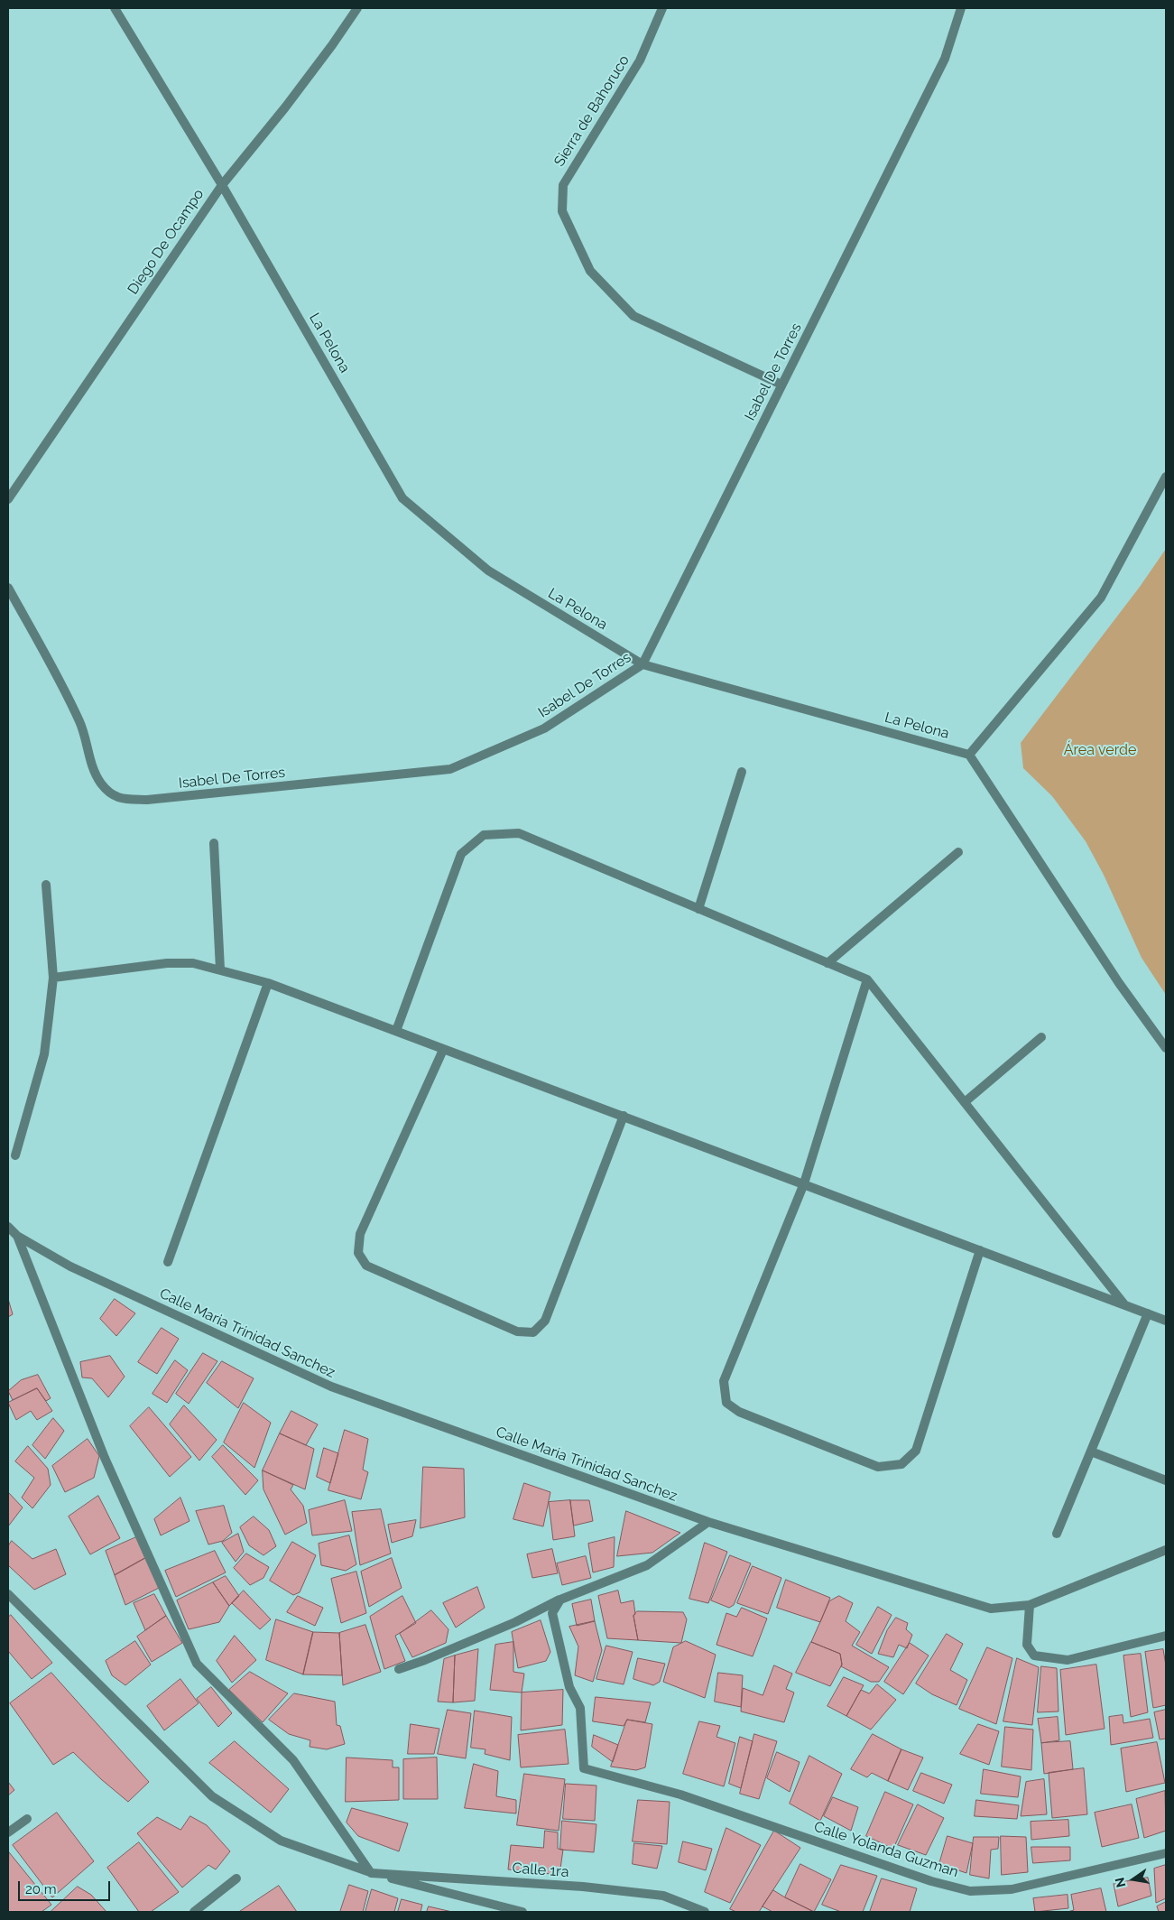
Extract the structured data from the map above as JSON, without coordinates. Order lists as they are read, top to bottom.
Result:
{
  "streets": {
    "street": [
      "Sierra de Bahoruco",
      "Diego De Ocampo",
      "La Pelona",
      "Isabel De Torres",
      "Calle Maria Trinidad Sanchez",
      "Calle Yolanda Guzman",
      "Calle 1ra"
    ]
  },
  "crossings": [
    ["Sierra de Bahoruco", "Isabel De Torres"],
    ["Diego De Ocampo", "La Pelona"],
    ["La Pelona", "Isabel De Torres"]
  ],
  "parks": ["Área verde"],
  "scale_bar": "20 m",
  "north": "left"
}
